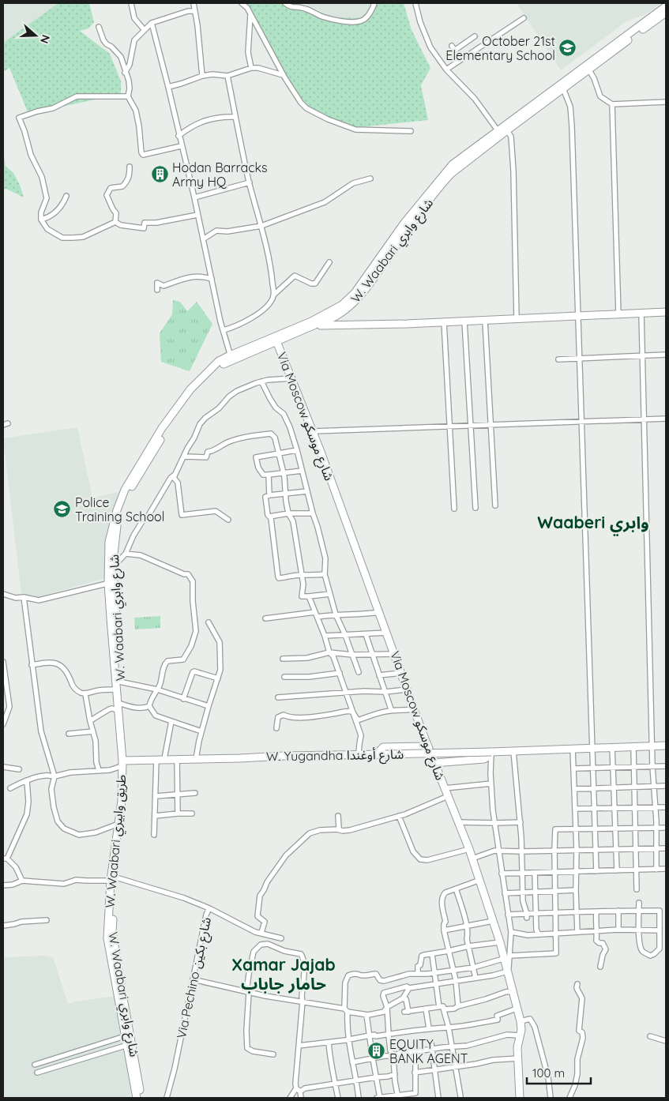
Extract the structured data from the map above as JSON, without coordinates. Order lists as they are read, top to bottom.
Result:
{
  "streets": {
    "main road": [
      "W. Waabari شارع وابري",
      "Via Moscow شارع موسكو",
      "W. Yugandha شارع أوغندا",
      "W. Waabari طريق وابيري"
    ],
    "street": ["Via Pechino شارع بكين"]
  },
  "crossings": [
    ["W. Waabari شارع وابري", "Via Moscow شارع موسكو"],
    ["W. Waabari شارع وابري", "W. Waabari طريق وابيري"],
    ["W. Yugandha شارع أوغندا", "W. Waabari طريق وابيري"]
  ],
  "districts": ["Waaberi وابري", "Xamar Jajab حامار جاباب"],
  "places": {
    "school or university": ["October 21st Elementary School", "Police Training School"],
    "building": ["Hodan Barracks Army HQ", "EQUITY BANK AGENT"]
  },
  "scale_bar": "100 m",
  "north": "right"
}
